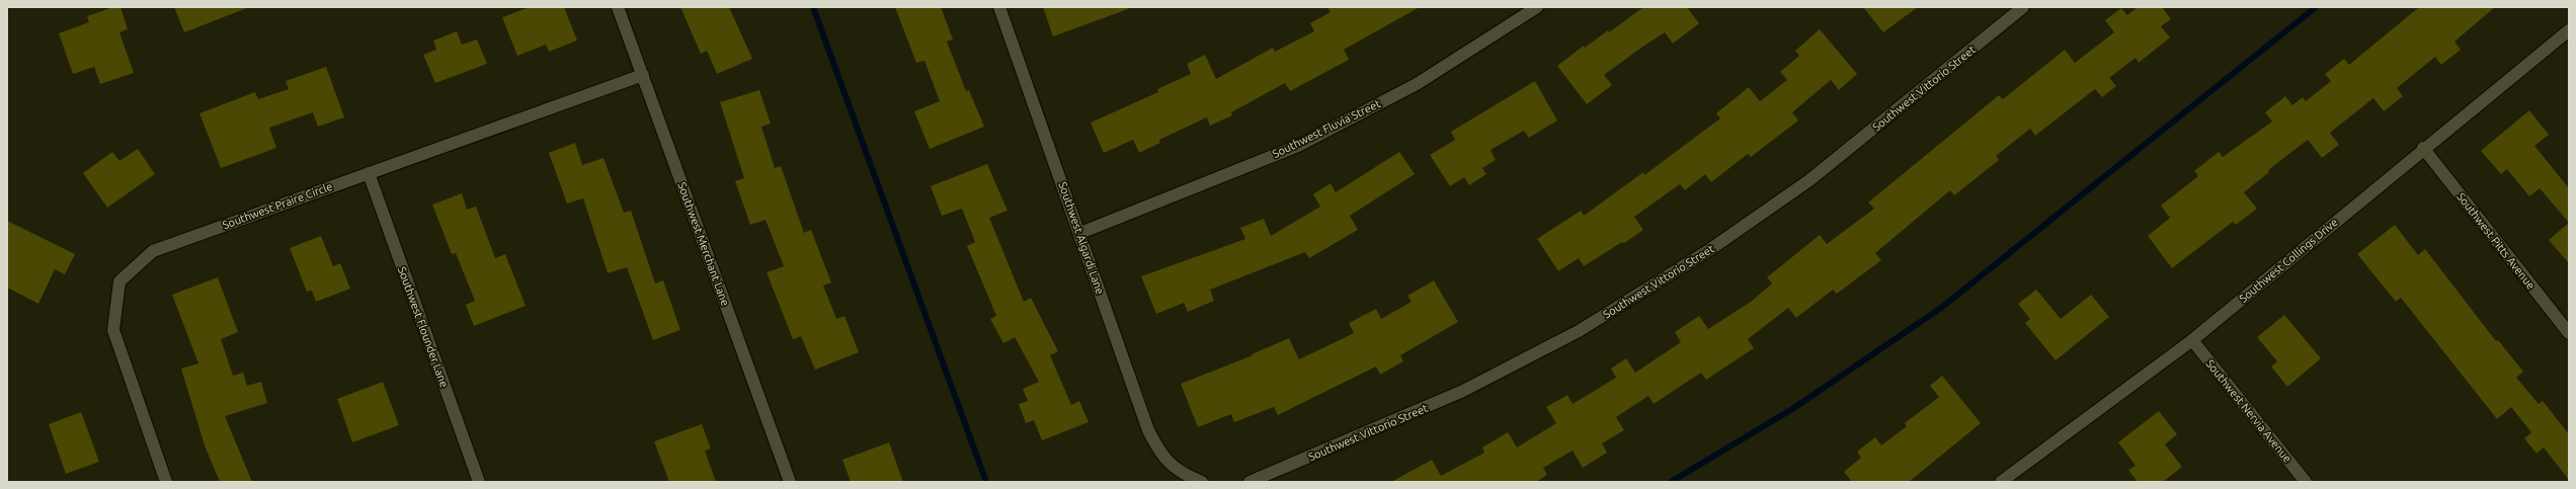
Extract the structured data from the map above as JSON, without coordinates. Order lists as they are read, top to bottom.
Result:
{
  "streets": {
    "street": [
      "Southwest Vittorio Street",
      "Southwest Fluvia Street",
      "Southwest Praire Circle",
      "Southwest Algardi Lane",
      "Southwest Pitts Avenue",
      "Southwest Merchant Lane",
      "Southwest Collings Drive",
      "Southwest Flounder Lane",
      "Southwest Nervia Avenue"
    ]
  },
  "crossings": [
    ["Southwest Fluvia Street", "Southwest Algardi Lane"],
    ["Southwest Praire Circle", "Southwest Merchant Lane"],
    ["Southwest Praire Circle", "Southwest Flounder Lane"],
    ["Southwest Pitts Avenue", "Southwest Collings Drive"],
    ["Southwest Collings Drive", "Southwest Nervia Avenue"]
  ]
}
